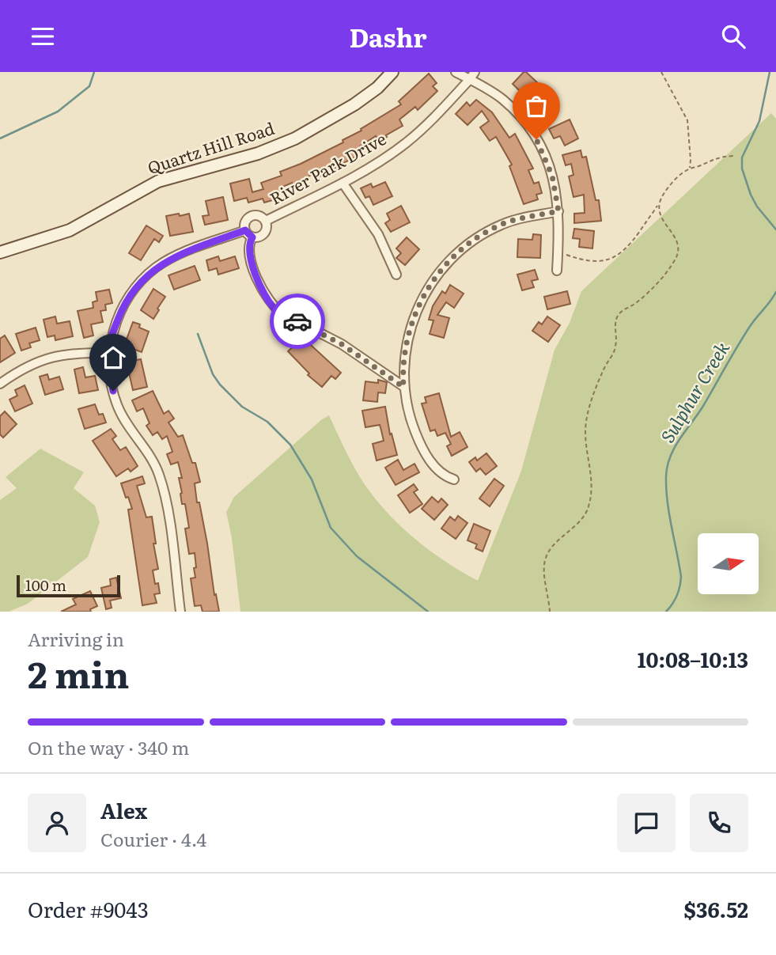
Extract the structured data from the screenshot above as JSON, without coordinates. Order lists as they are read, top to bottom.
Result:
{
  "streets": {
    "street": ["Quartz Hill Road", "River Park Drive"]
  },
  "water": ["Sulphur Creek"],
  "scale_bar": "100 m",
  "north": "right",
  "page": {
    "header": "Dashr",
    "scale": "100 m",
    "heading": ["2 min", "Arriving in", "10:08–10:13"],
    "panel": [
      "Alex",
      "Courier · 4.4",
      "Order #9043",
      "$36.52"
    ],
    "bar": "On the way · 340 m"
  }
}
